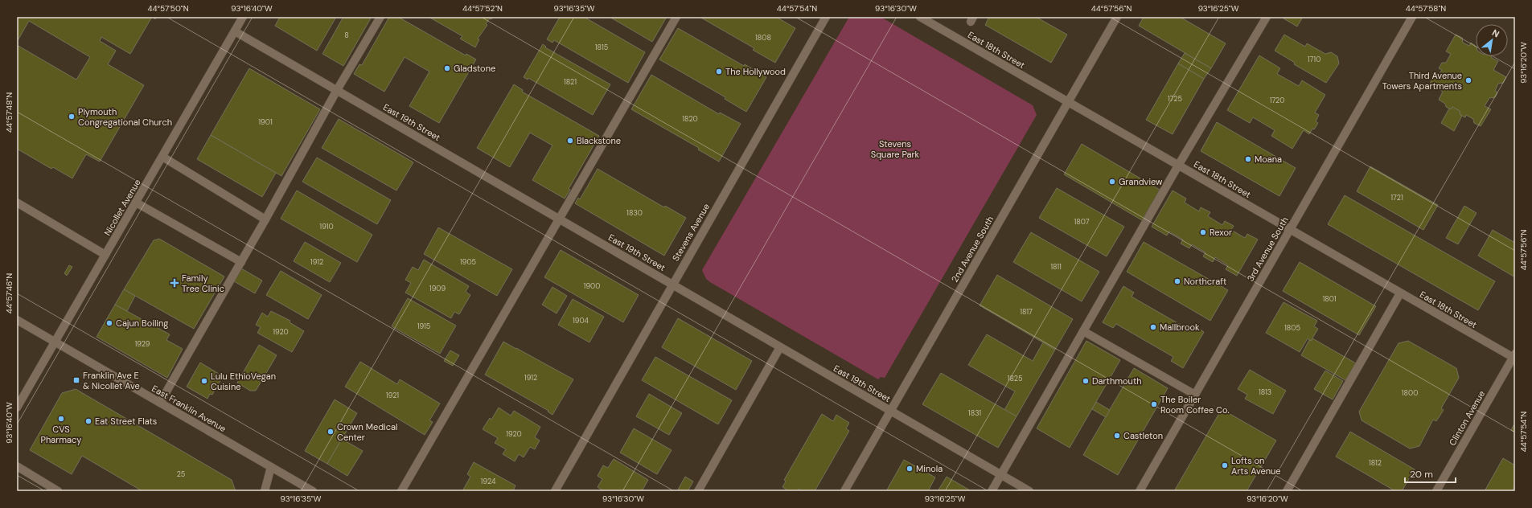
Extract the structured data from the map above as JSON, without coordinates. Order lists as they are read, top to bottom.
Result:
{
  "streets": {
    "street": [
      "East 18th Street",
      "East 19th Street",
      "Nicollet Avenue",
      "Stevens Avenue",
      "2nd Avenue South",
      "3rd Avenue South",
      "East Franklin Avenue",
      "Clinton Avenue"
    ]
  },
  "crossings": [
    ["East 18th Street", "2nd Avenue South"],
    ["East 18th Street", "3rd Avenue South"],
    ["East 18th Street", "Clinton Avenue"],
    ["East 19th Street", "Nicollet Avenue"],
    ["East 19th Street", "Stevens Avenue"],
    ["East 19th Street", "2nd Avenue South"],
    ["Nicollet Avenue", "East Franklin Avenue"]
  ],
  "parks": ["Stevens Square Park"],
  "places": {
    "other": [
      "Gladstone",
      "The Hollywood",
      "Third Avenue Towers Apartments",
      "Plymouth Congregational Church",
      "Blackstone",
      "Moana",
      "Grandview",
      "Rexor",
      "Northcraft",
      "Cajun Boiling",
      "Mallbrook",
      "Lulu EthioVegan Cuisine",
      "Darthmouth",
      "The Boiler Room Coffee Co.",
      "CVS Pharmacy",
      "Eat Street Flats",
      "Crown Medical Center",
      "Castleton",
      "Lofts on Arts Avenue",
      "Minola"
    ],
    "health": ["Family Tree Clinic"],
    "transit": ["Franklin Ave E & Nicollet Ave"]
  },
  "house_numbers": [
    "8",
    "1808",
    "1815",
    "1710",
    "1821",
    "1725",
    "1720",
    "1820",
    "1901",
    "1721",
    "1830",
    "1807",
    "1910",
    "1912",
    "1905",
    "1811",
    "1900",
    "1909",
    "1801",
    "1817",
    "1904",
    "1915",
    "1805",
    "1920",
    "1929",
    "1912",
    "1825",
    "1813",
    "1800",
    "1921",
    "1831",
    "1920",
    "1812",
    "25",
    "1924"
  ],
  "scale_bar": "20 m",
  "north": "top right",
  "coordinates": [
    "44°57'50\"N",
    "93°16'40\"W",
    "44°57'52\"N",
    "93°16'35\"W",
    "44°57'54\"N",
    "93°16'30\"W",
    "44°57'56\"N",
    "93°16'25\"W",
    "44°57'58\"N",
    "93°16'20\"W",
    "44°57'48\"N",
    "44°57'46\"N"
  ]
}
